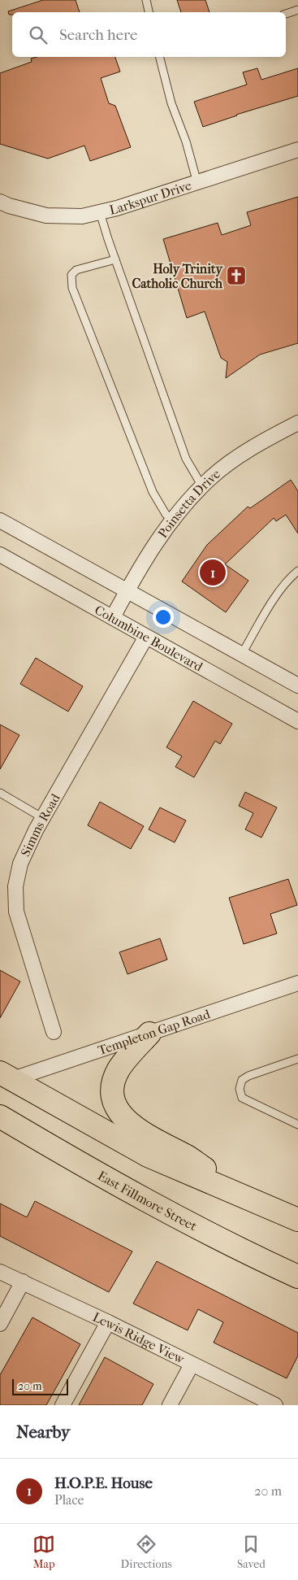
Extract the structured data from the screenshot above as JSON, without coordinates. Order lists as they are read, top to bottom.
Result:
{
  "streets": {
    "main road": ["East Fillmore Street"],
    "street": [
      "Larkspur Drive",
      "Poinsetta Drive",
      "Columbine Boulevard",
      "Simms Road",
      "Templeton Gap Road",
      "Lewis Ridge View"
    ]
  },
  "crossings": [
    ["Poinsetta Drive", "Columbine Boulevard"],
    ["Columbine Boulevard", "Simms Road"]
  ],
  "places": {
    "church": ["Holy Trinity Catholic Church"]
  },
  "scale_bar": "20 m",
  "page": {
    "search": "Search here",
    "pins": "1",
    "scale": "20 m",
    "heading": "Nearby",
    "list": [
      {
        "mark": "1",
        "name": "H.O.P.E. House",
        "note": "Place",
        "value": "20 m"
      }
    ],
    "nav": ["Map", "Directions", "Saved"]
  }
}
